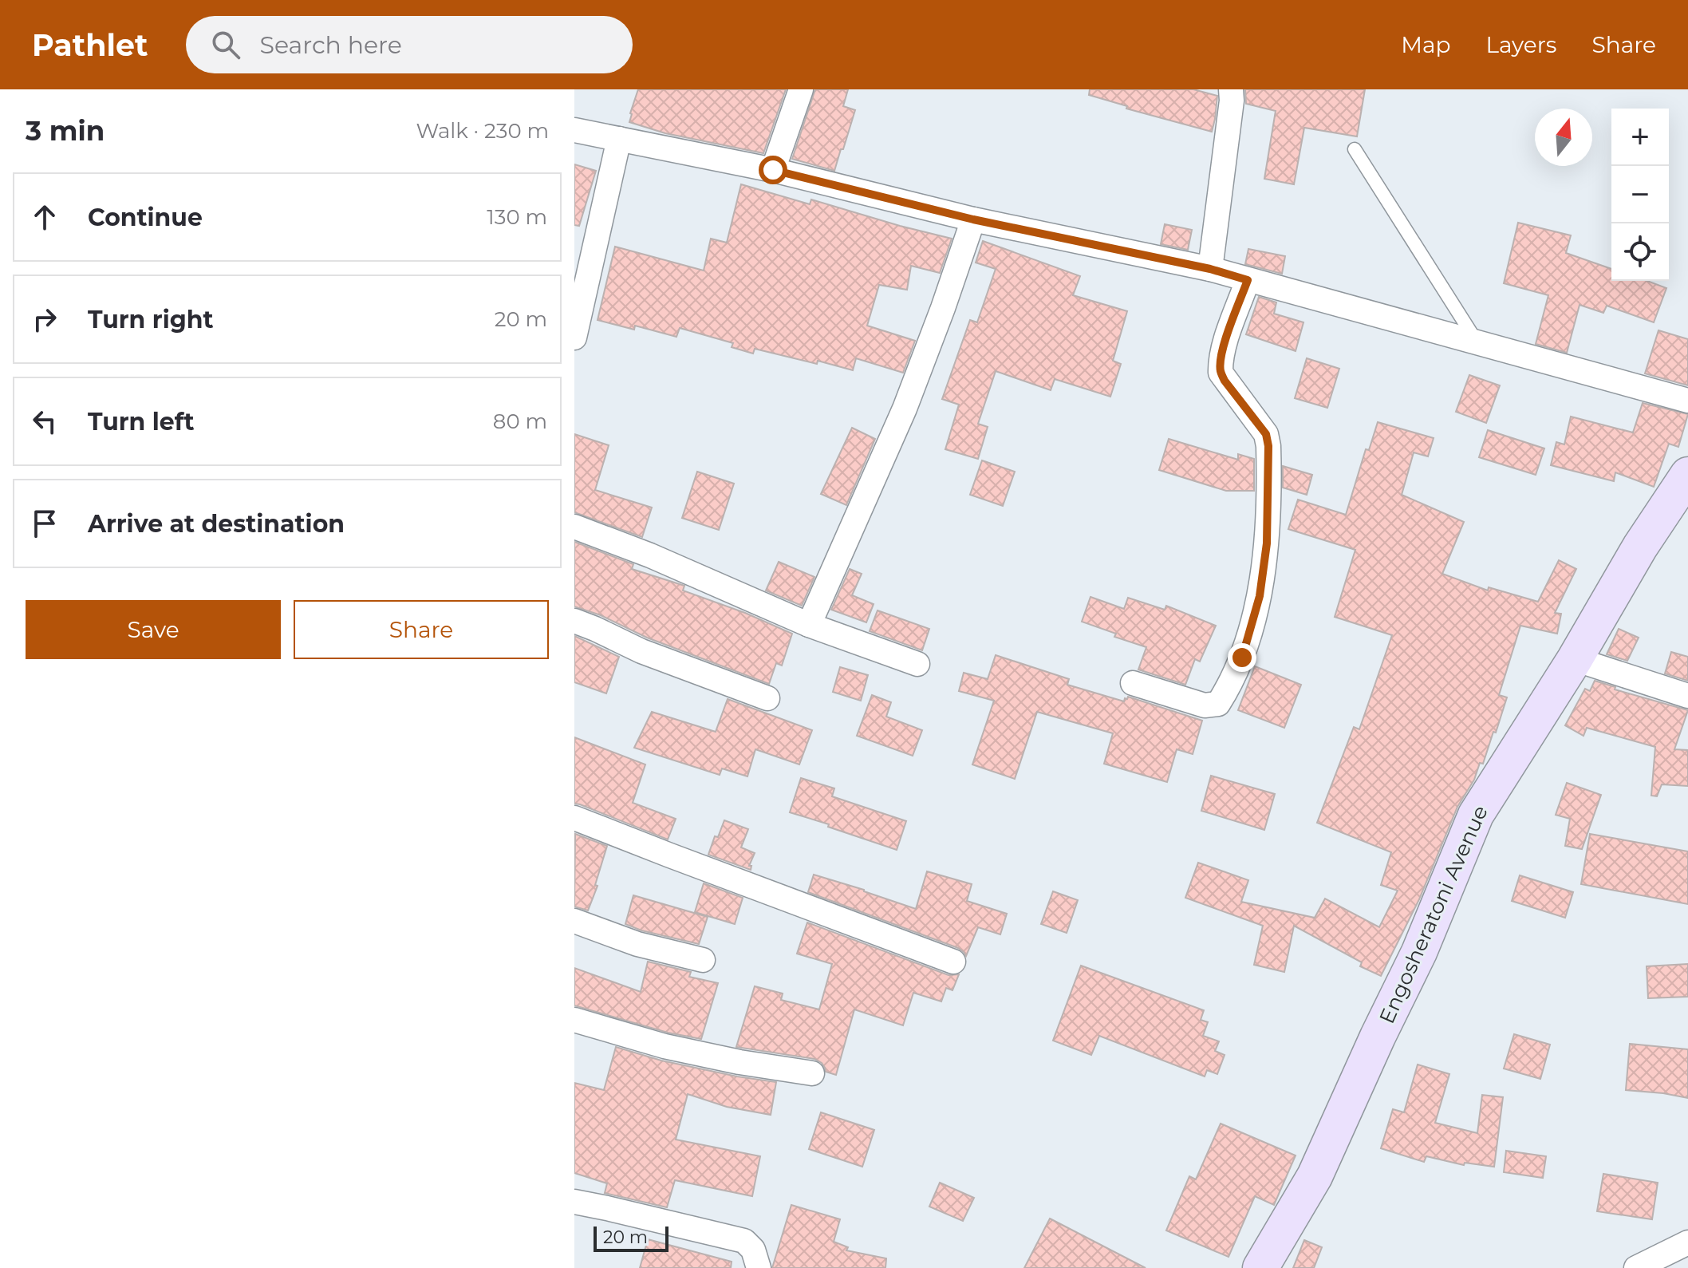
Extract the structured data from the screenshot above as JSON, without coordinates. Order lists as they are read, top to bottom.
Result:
{
  "streets": {
    "street": ["Engosheratoni Avenue"]
  },
  "scale_bar": "20 m",
  "north": "top",
  "page": {
    "header": "Pathlet",
    "search": "Search here",
    "nav": ["Map", "Layers", "Share"],
    "heading": ["3 min", "Walk · 230 m"],
    "map_buttons": ["+", "−"],
    "list": [
      ["Continue", "130 m"],
      ["Turn right", "20 m"],
      ["Turn left", "80 m"],
      "Arrive at destination"
    ],
    "buttons": ["Save", "Share"],
    "scale": "20 m"
  }
}
